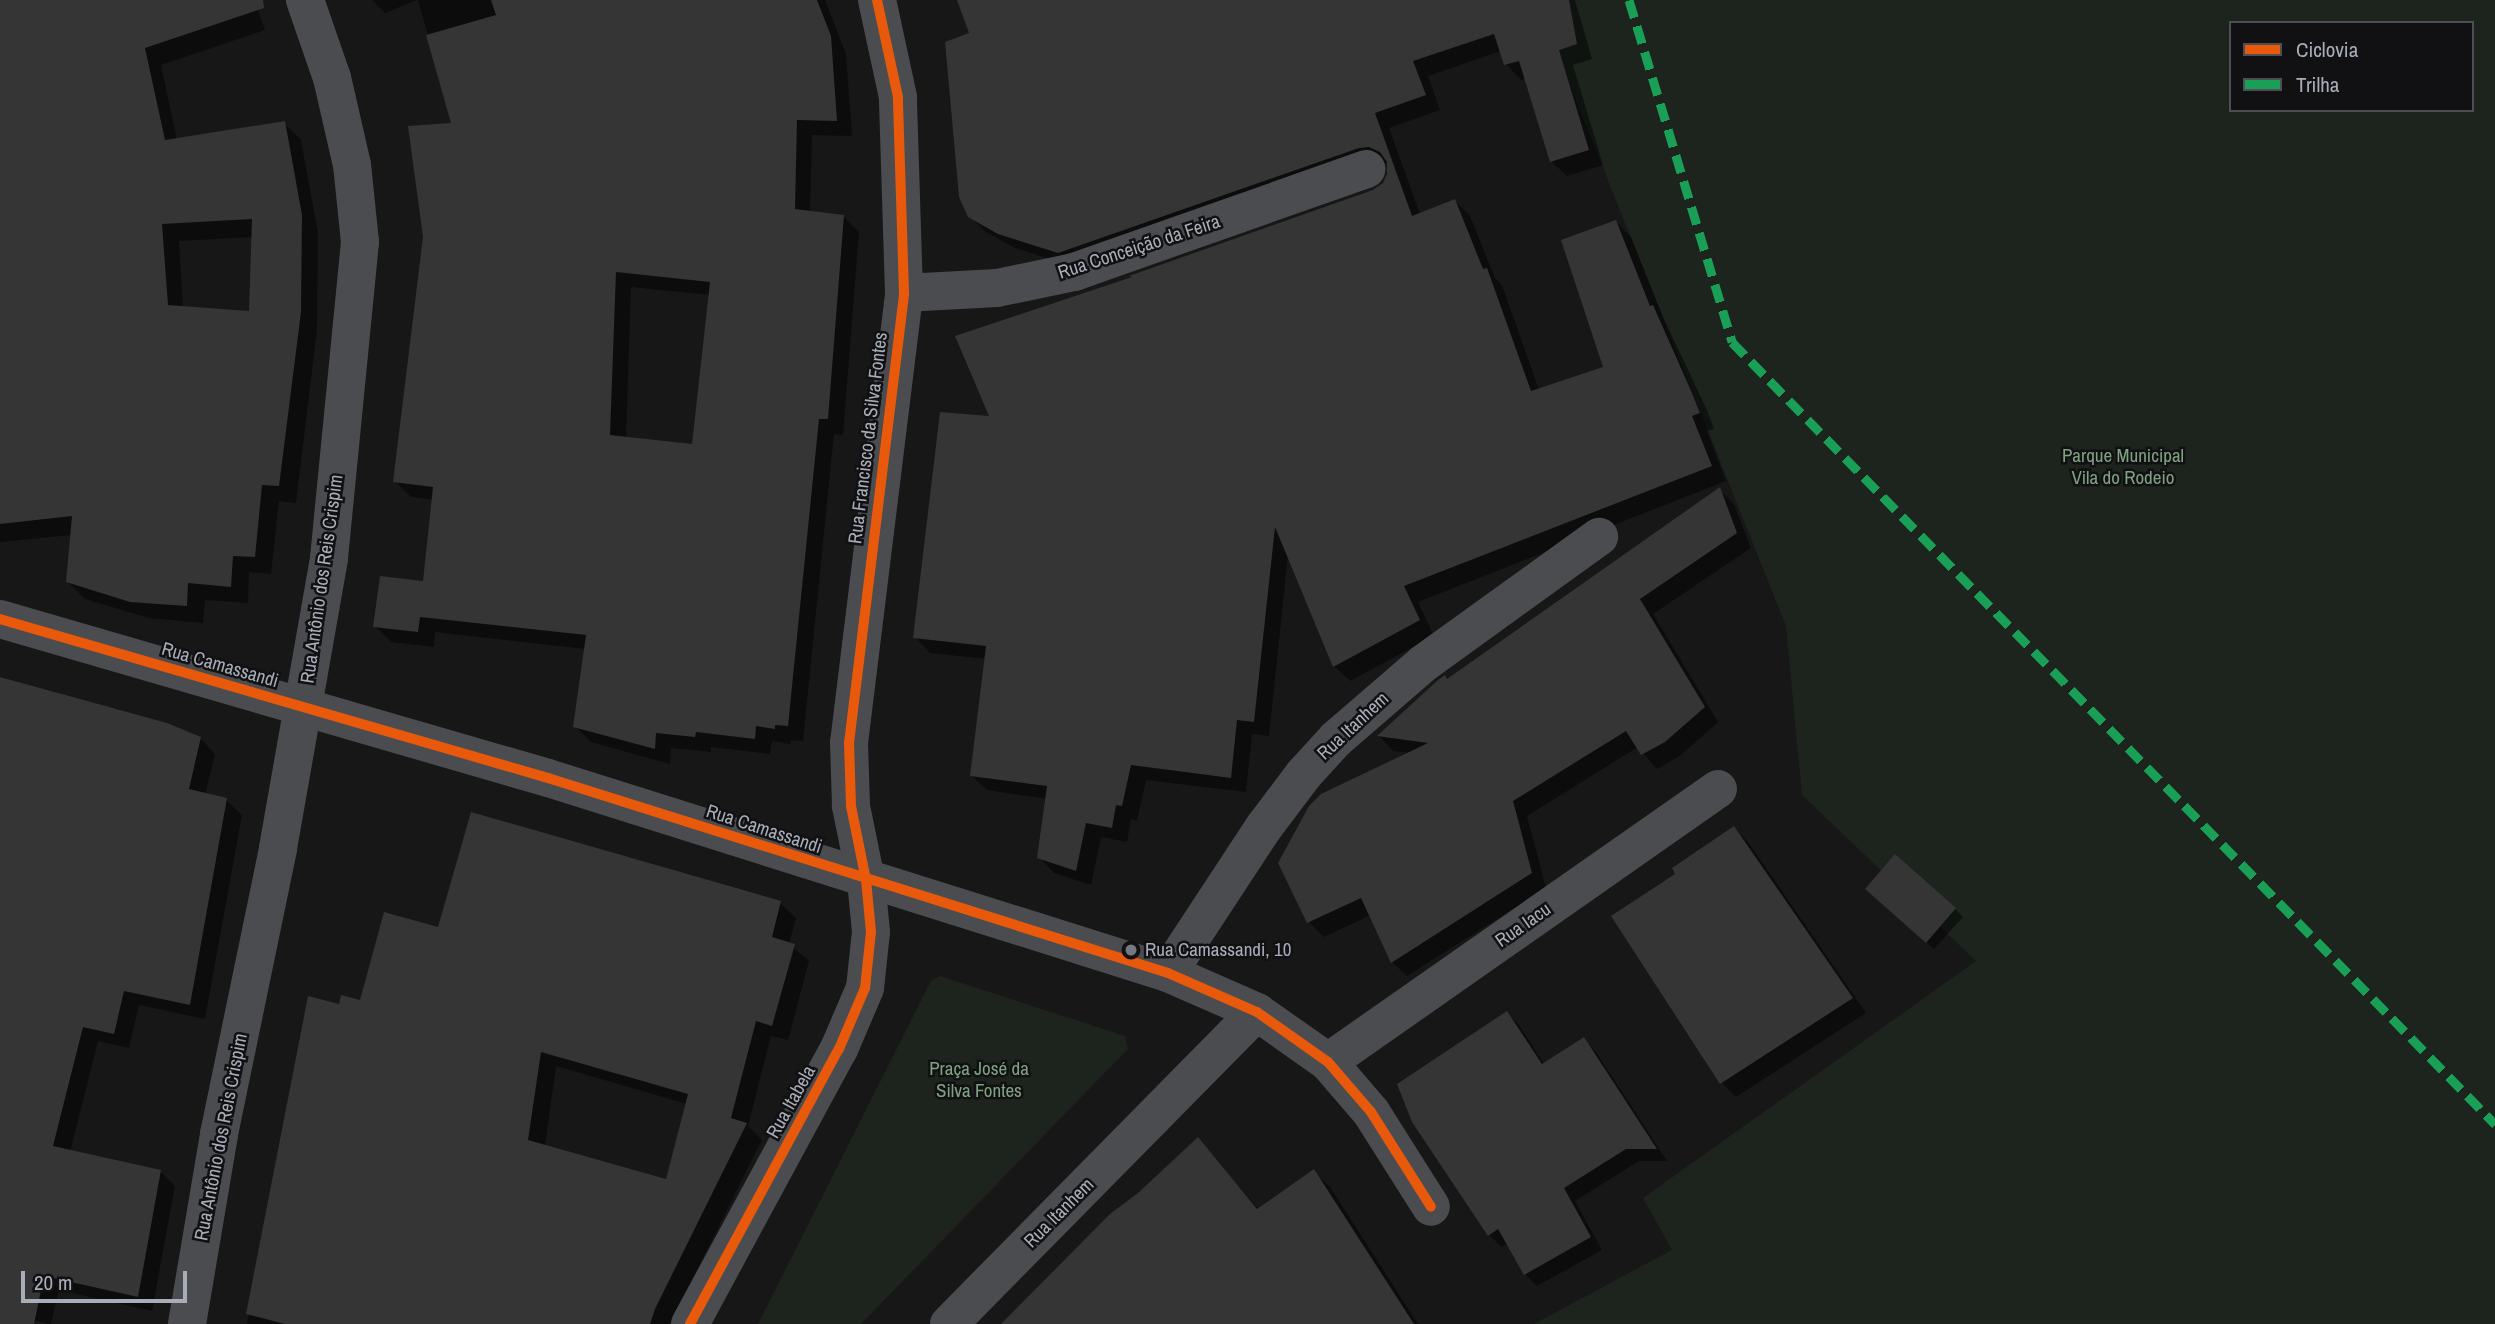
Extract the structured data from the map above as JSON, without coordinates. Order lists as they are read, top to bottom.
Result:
{
  "streets": {
    "street": [
      "Rua Conceição da Feira",
      "Rua Francisco da Silva Fontes",
      "Rua Antônio dos Reis Crispim",
      "Rua Camassandi",
      "Rua Itanhem",
      "Rua Iacu",
      "Rua Itabela"
    ]
  },
  "crossings": [
    ["Rua Conceição da Feira", "Rua Francisco da Silva Fontes"],
    ["Rua Francisco da Silva Fontes", "Rua Camassandi"],
    ["Rua Francisco da Silva Fontes", "Rua Itabela"],
    ["Rua Antônio dos Reis Crispim", "Rua Camassandi"],
    ["Rua Camassandi", "Rua Itanhem"],
    ["Rua Camassandi", "Rua Iacu"],
    ["Rua Camassandi", "Rua Itabela"]
  ],
  "parks": ["Parque Municipal Vila do Rodeio", "Praça José da Silva Fontes"],
  "places": ["Rua Camassandi, 10"],
  "legend": ["Ciclovia", "Trilha"],
  "scale_bar": "20 m"
}
